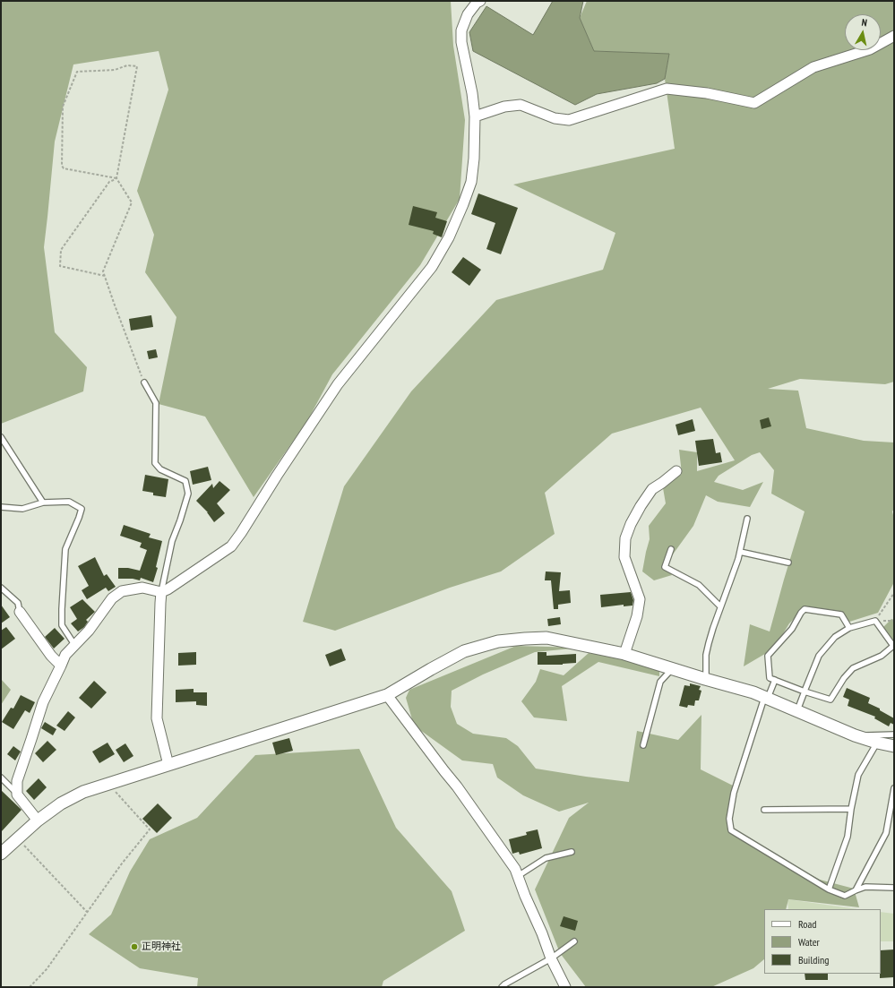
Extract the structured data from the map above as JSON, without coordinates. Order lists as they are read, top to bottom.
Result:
{
  "places": ["正明神社"],
  "legend": ["Road", "Water", "Building"],
  "north": "top"
}
